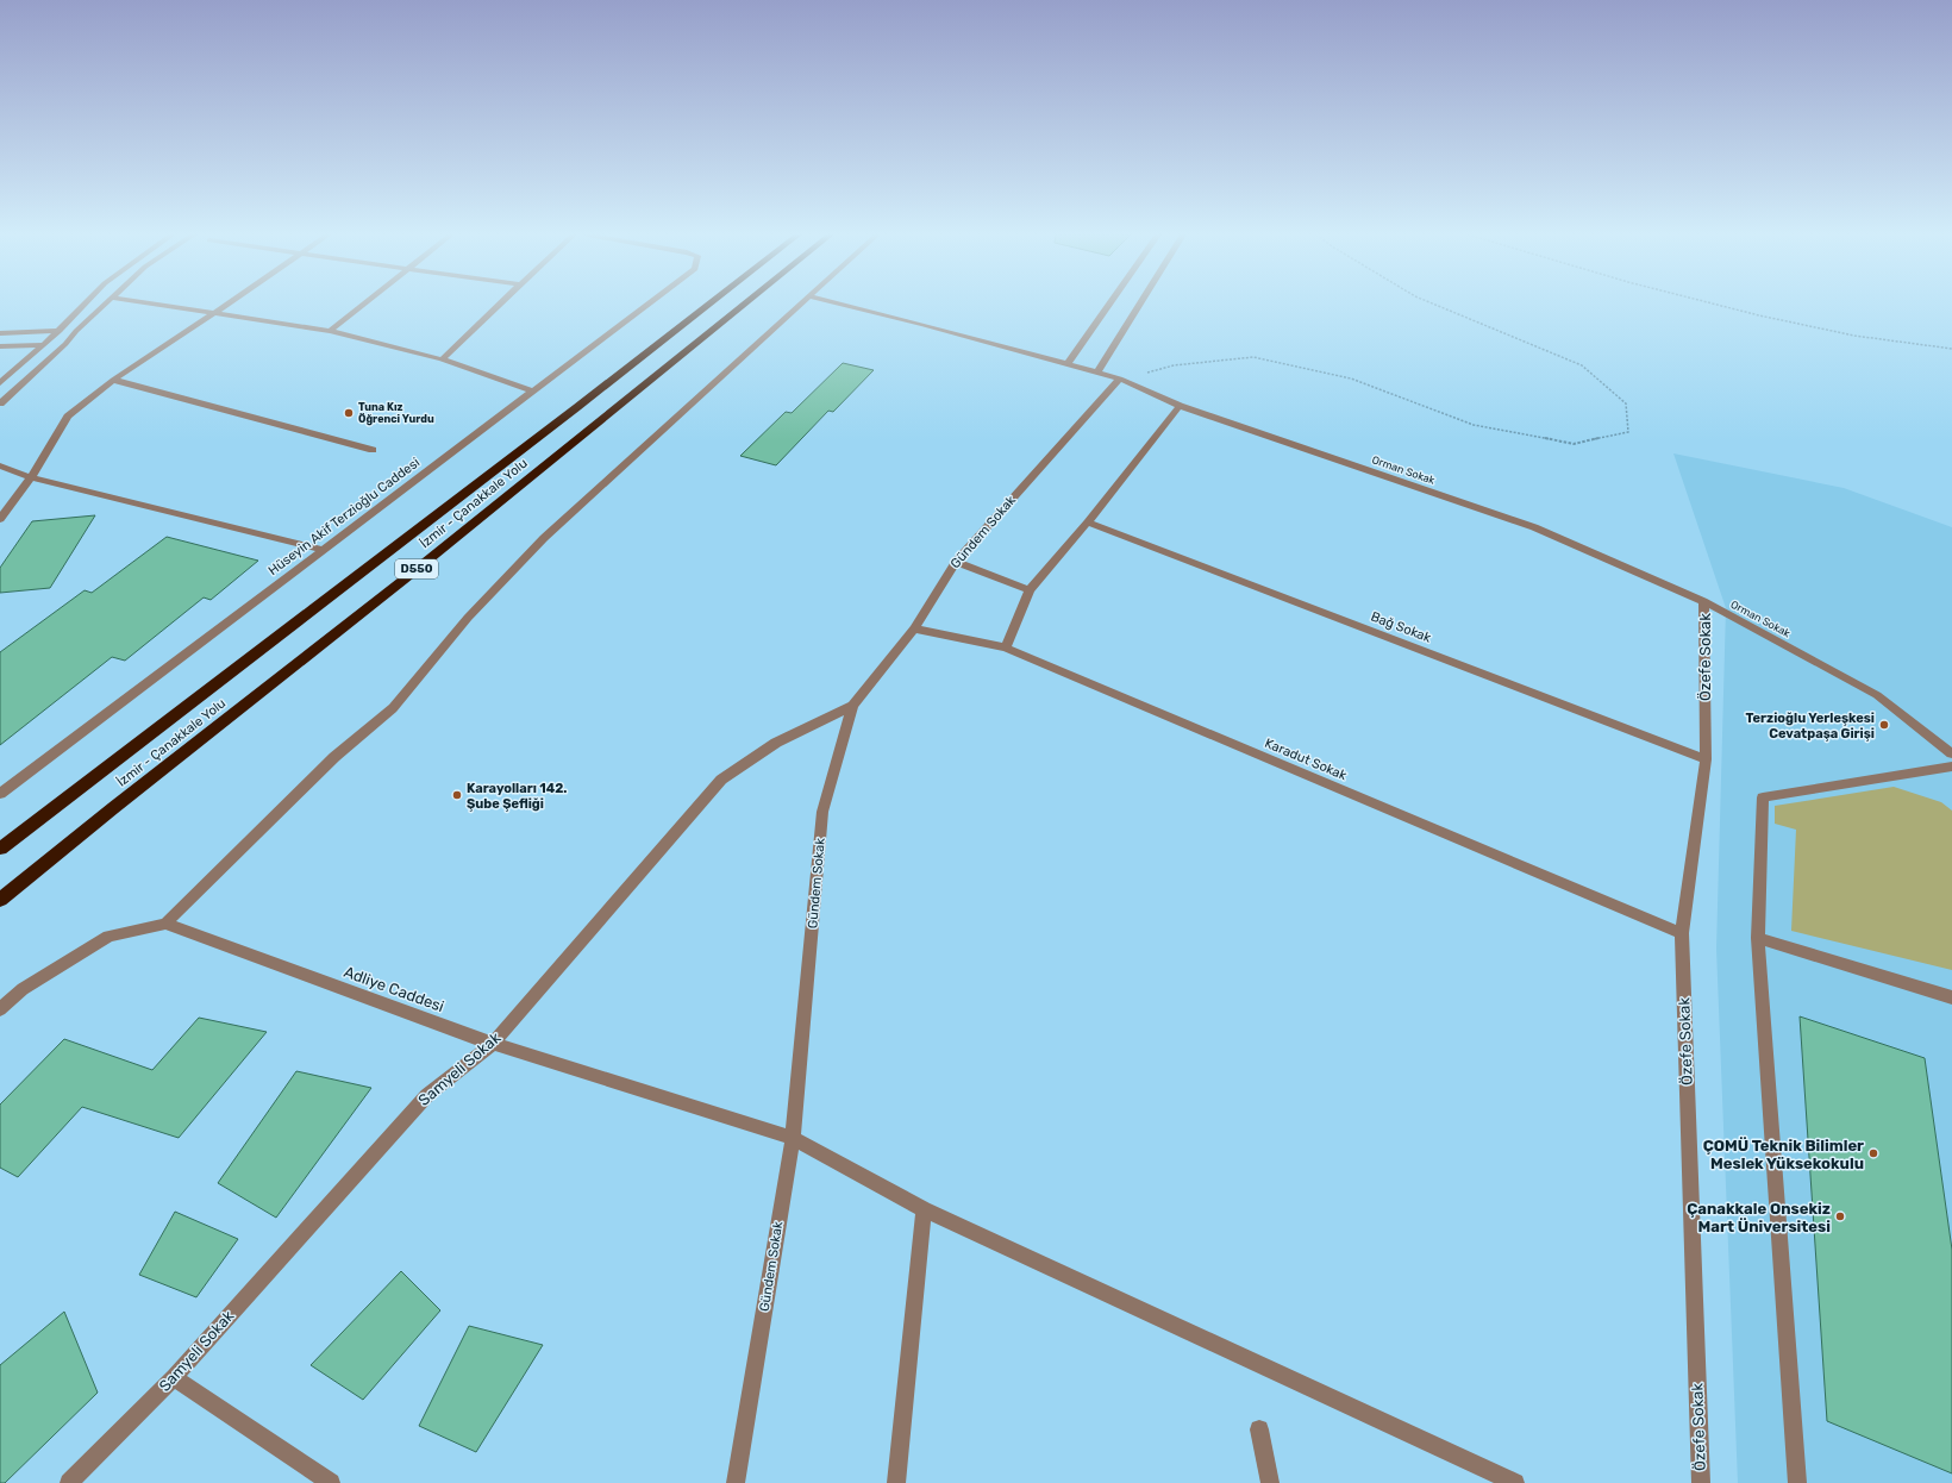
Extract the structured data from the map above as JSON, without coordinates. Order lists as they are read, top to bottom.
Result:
{
  "streets": {
    "highway": ["İzmir - Çanakkale Yolu", "D550"],
    "street": [
      "Orman Sokak",
      "Hüseyin Akif Terzioğlu Caddesi",
      "Gündem Sokak",
      "Bağ Sokak",
      "Özefe Sokak",
      "Karadut Sokak",
      "Adliye Caddesi",
      "Samyeli Sokak"
    ]
  },
  "crossings": [
    ["Orman Sokak", "Gündem Sokak"],
    ["Orman Sokak", "Özefe Sokak"],
    ["Gündem Sokak", "Karadut Sokak"],
    ["Gündem Sokak", "Adliye Caddesi"],
    ["Gündem Sokak", "Samyeli Sokak"],
    ["Bağ Sokak", "Özefe Sokak"],
    ["Özefe Sokak", "Karadut Sokak"],
    ["Adliye Caddesi", "Samyeli Sokak"]
  ],
  "places": [
    "Tuna Kız Öğrenci Yurdu",
    "Terzioğlu Yerleşkesi Cevatpaşa Girişi",
    "Karayolları 142. Şube Şefliği",
    "ÇOMÜ Teknik Bilimler Meslek Yüksekokulu",
    "Çanakkale Onsekiz Mart Üniversitesi"
  ]
}
